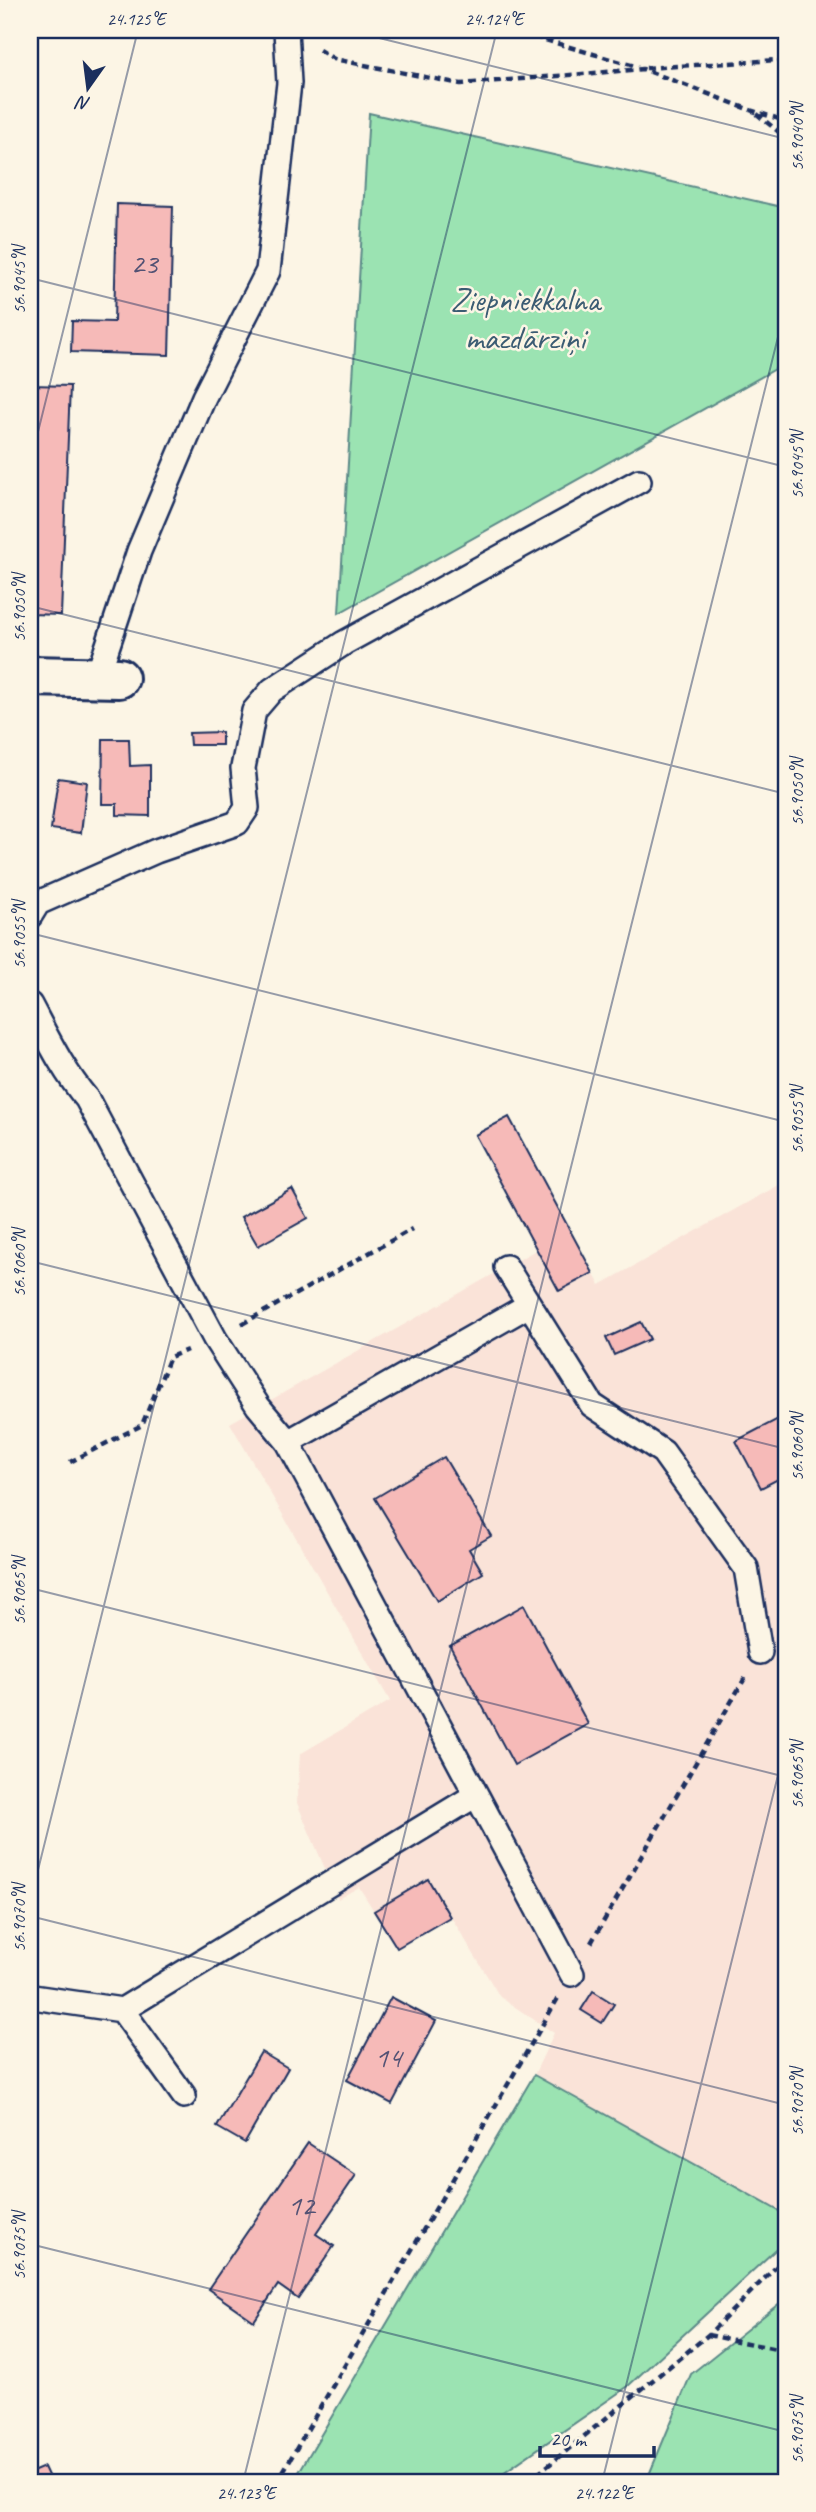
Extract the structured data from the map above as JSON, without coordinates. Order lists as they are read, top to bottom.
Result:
{
  "parks": ["Ziepniekkalna mazdārziņi"],
  "house_numbers": ["23", "14", "12"],
  "scale_bar": "20 m",
  "north": "bottom",
  "coordinates": [
    "24.125°E",
    "24.124°E",
    "56.9040°N",
    "56.9045°N",
    "56.9050°N",
    "56.9055°N",
    "56.9060°N",
    "56.9065°N",
    "56.9070°N",
    "56.9075°N",
    "24.123°E",
    "24.122°E"
  ]
}
